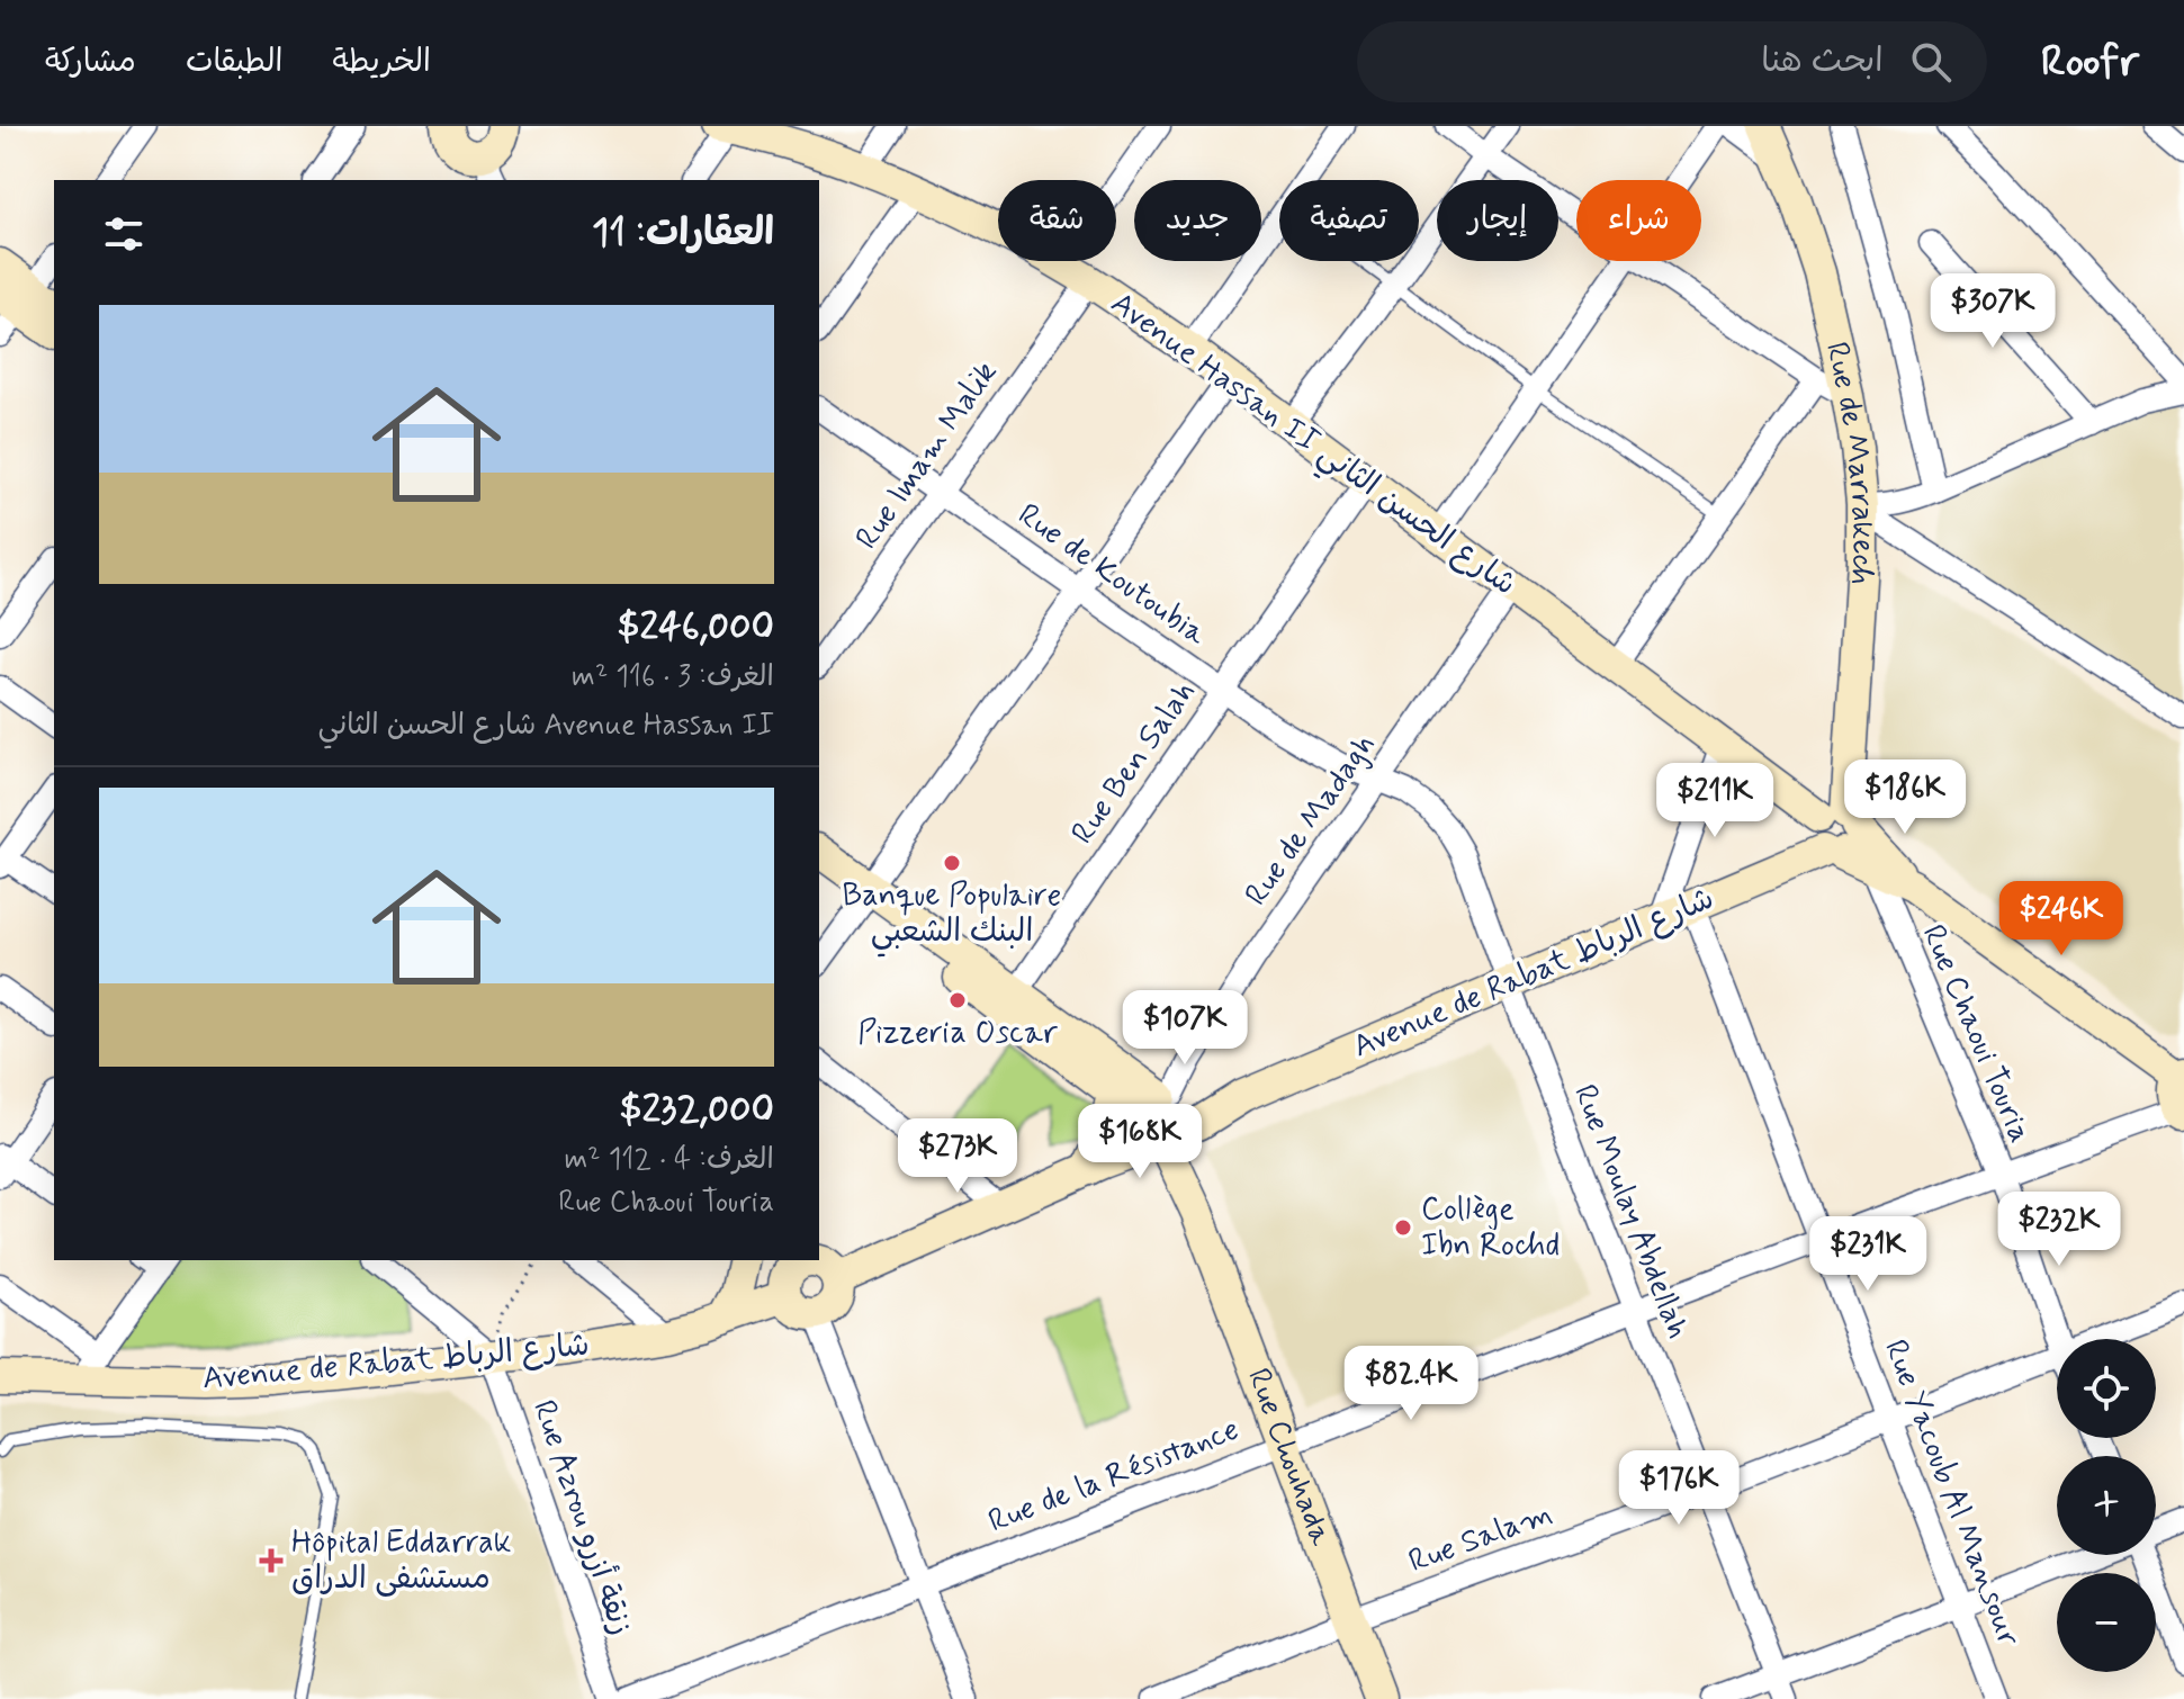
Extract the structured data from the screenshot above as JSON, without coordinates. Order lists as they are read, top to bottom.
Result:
{
  "streets": {
    "street": [
      "Avenue Hassan II شارع الحسن الثاني",
      "Rue Imam Malik",
      "Rue de Marrakech",
      "Rue de Koutoubia",
      "Rue Ben Salah",
      "Rue de Madagh",
      "Avenue de Rabat شارع الرباط",
      "Rue Chaoui Touria",
      "Rue Moulay Abdellah",
      "Rue Chouhada",
      "Rue de la Résistance",
      "Rue Yacoub Al Mansour",
      "Rue Azrou زنقة أزرو",
      "Rue Salam"
    ]
  },
  "crossings": [
    ["Avenue Hassan II شارع الحسن الثاني", "Rue Imam Malik"],
    ["Avenue Hassan II شارع الحسن الثاني", "Rue de Marrakech"],
    ["Avenue Hassan II شارع الحسن الثاني", "Rue Ben Salah"],
    ["Avenue Hassan II شارع الحسن الثاني", "Rue de Madagh"],
    ["Avenue Hassan II شارع الحسن الثاني", "Avenue de Rabat شارع الرباط"],
    ["Avenue Hassan II شارع الحسن الثاني", "Rue Chaoui Touria"],
    ["Rue Imam Malik", "Rue de Koutoubia"],
    ["Rue de Marrakech", "Avenue de Rabat شارع الرباط"],
    ["Rue de Koutoubia", "Rue Ben Salah"],
    ["Rue de Koutoubia", "Rue de Madagh"],
    ["Rue de Koutoubia", "Rue Moulay Abdellah"],
    ["Rue de Madagh", "Avenue de Rabat شارع الرباط"],
    ["Rue de Madagh", "Rue Moulay Abdellah"],
    ["Rue de Madagh", "Rue Chouhada"],
    ["Avenue de Rabat شارع الرباط", "Rue Moulay Abdellah"],
    ["Avenue de Rabat شارع الرباط", "Rue Chouhada"],
    ["Avenue de Rabat شارع الرباط", "Rue Yacoub Al Mansour"],
    ["Avenue de Rabat شارع الرباط", "Rue Azrou زنقة أزرو"],
    ["Rue Chaoui Touria", "Rue de la Résistance"],
    ["Rue Moulay Abdellah", "Rue de la Résistance"],
    ["Rue Moulay Abdellah", "Rue Salam"],
    ["Rue Chouhada", "Rue de la Résistance"],
    ["Rue Chouhada", "Rue Salam"],
    ["Rue de la Résistance", "Rue Yacoub Al Mansour"],
    ["Rue Yacoub Al Mansour", "Rue Salam"]
  ],
  "places": {
    "other": ["Banque Populaire البنك الشعبي", "Pizzeria Oscar", "Collège Ibn Rochd"],
    "health": ["Hôpital Eddarrak مستشفى الدراق"]
  },
  "page": {
    "header": "Roofr",
    "search": "ابحث هنا",
    "nav": ["الخريطة", "الطبقات", "مشاركة"],
    "chip": [
      "شراء",
      "إيجار",
      "تصفية",
      "جديد",
      "شقة"
    ],
    "heading": "العقارات: 11",
    "price": [
      "$307K",
      "$186K",
      "$211K",
      "$246K",
      "$107K",
      "$168K",
      "$273K",
      "$232K",
      "$231K",
      "$82.4K",
      "$176K"
    ],
    "list": [
      {
        "name": "$246,000",
        "note": "الغرف: 3 · 116 m² · Avenue Hassan II شارع الحسن الثاني"
      },
      {
        "name": "$232,000",
        "note": "الغرف: 4 · 112 m² · Rue Chaoui Touria"
      }
    ],
    "map_buttons": ["+", "−"]
  }
}
